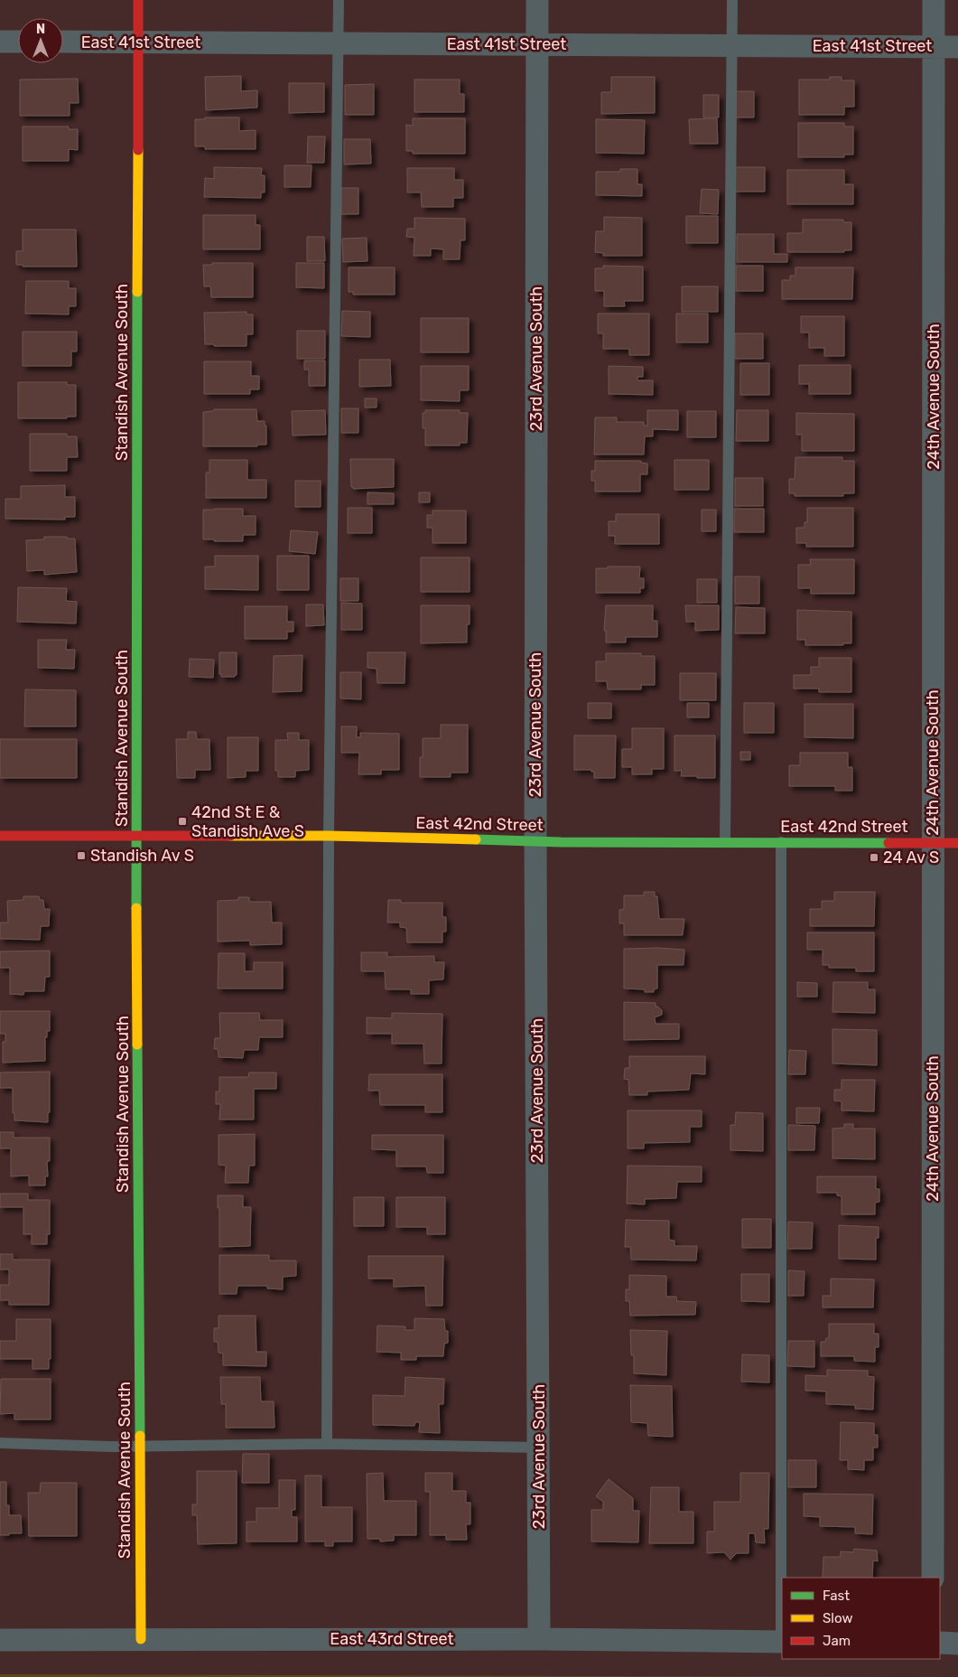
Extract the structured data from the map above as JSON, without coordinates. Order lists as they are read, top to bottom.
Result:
{
  "streets": {
    "street": [
      "East 41st Street",
      "23rd Avenue South",
      "Standish Avenue South",
      "24th Avenue South",
      "East 42nd Street",
      "East 43rd Street"
    ]
  },
  "crossings": [
    ["East 41st Street", "23rd Avenue South"],
    ["East 41st Street", "Standish Avenue South"],
    ["East 41st Street", "24th Avenue South"],
    ["23rd Avenue South", "East 42nd Street"],
    ["23rd Avenue South", "East 43rd Street"],
    ["Standish Avenue South", "East 42nd Street"],
    ["Standish Avenue South", "East 43rd Street"],
    ["24th Avenue South", "East 42nd Street"]
  ],
  "places": {
    "transit": ["42nd St E & Standish Ave S", "Standish Av S", "24 Av S"]
  },
  "legend": ["Fast", "Slow", "Jam"],
  "north": "top"
}
